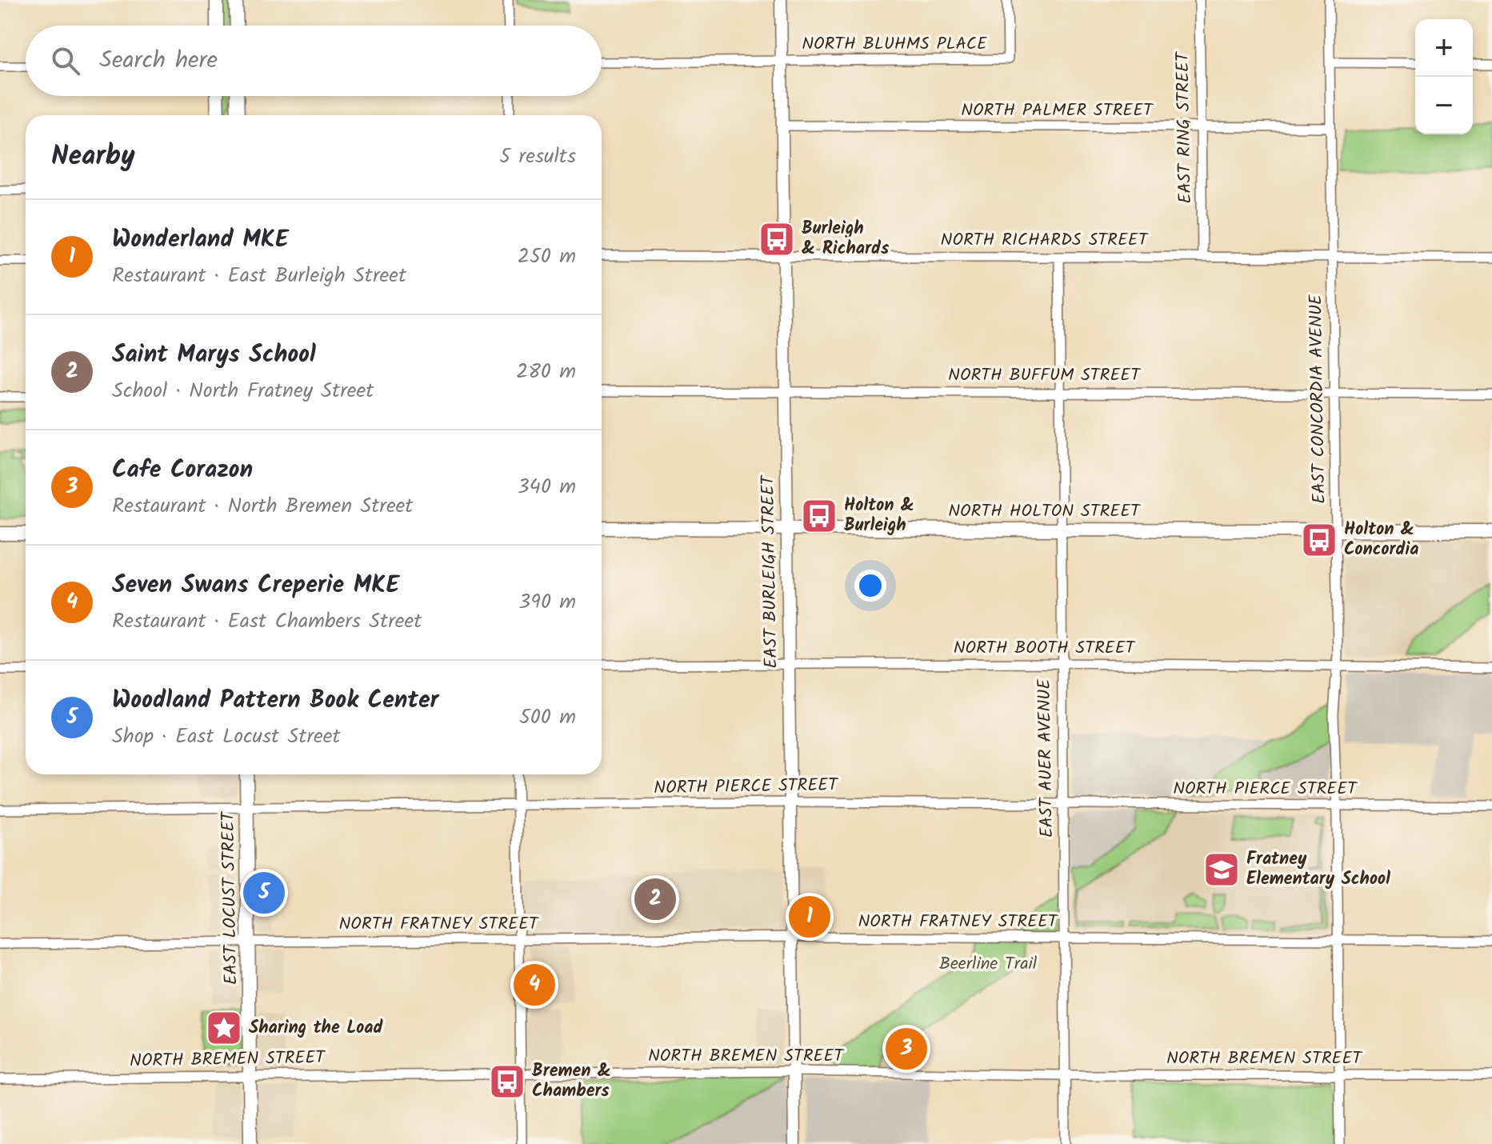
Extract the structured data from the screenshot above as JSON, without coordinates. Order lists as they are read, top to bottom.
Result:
{
  "streets": {
    "main road": ["NORTH HOLTON STREET", "EAST LOCUST STREET"],
    "street": [
      "NORTH BLUHMS PLACE",
      "NORTH PALMER STREET",
      "EAST RING STREET",
      "NORTH RICHARDS STREET",
      "NORTH BUFFUM STREET",
      "EAST CONCORDIA AVENUE",
      "EAST BURLEIGH STREET",
      "NORTH BOOTH STREET",
      "EAST AUER AVENUE",
      "NORTH PIERCE STREET",
      "NORTH FRATNEY STREET",
      "NORTH BREMEN STREET"
    ]
  },
  "crossings": [
    ["NORTH BLUHMS PLACE", "EAST BURLEIGH STREET"],
    ["NORTH PALMER STREET", "EAST RING STREET"],
    ["NORTH PALMER STREET", "EAST CONCORDIA AVENUE"],
    ["NORTH PALMER STREET", "EAST BURLEIGH STREET"],
    ["EAST RING STREET", "NORTH RICHARDS STREET"],
    ["NORTH RICHARDS STREET", "EAST CONCORDIA AVENUE"],
    ["NORTH RICHARDS STREET", "EAST BURLEIGH STREET"],
    ["NORTH RICHARDS STREET", "EAST AUER AVENUE"],
    ["NORTH BUFFUM STREET", "EAST CONCORDIA AVENUE"],
    ["NORTH BUFFUM STREET", "EAST BURLEIGH STREET"],
    ["NORTH BUFFUM STREET", "EAST AUER AVENUE"],
    ["EAST CONCORDIA AVENUE", "NORTH HOLTON STREET"],
    ["EAST CONCORDIA AVENUE", "NORTH BOOTH STREET"],
    ["EAST CONCORDIA AVENUE", "NORTH PIERCE STREET"],
    ["EAST CONCORDIA AVENUE", "NORTH FRATNEY STREET"],
    ["EAST CONCORDIA AVENUE", "NORTH BREMEN STREET"],
    ["NORTH HOLTON STREET", "EAST BURLEIGH STREET"],
    ["NORTH HOLTON STREET", "EAST AUER AVENUE"],
    ["EAST BURLEIGH STREET", "NORTH BOOTH STREET"],
    ["EAST BURLEIGH STREET", "NORTH PIERCE STREET"],
    ["EAST BURLEIGH STREET", "NORTH FRATNEY STREET"],
    ["EAST BURLEIGH STREET", "NORTH BREMEN STREET"],
    ["NORTH BOOTH STREET", "EAST AUER AVENUE"],
    ["EAST AUER AVENUE", "NORTH PIERCE STREET"],
    ["EAST AUER AVENUE", "NORTH FRATNEY STREET"],
    ["EAST AUER AVENUE", "NORTH BREMEN STREET"],
    ["NORTH PIERCE STREET", "EAST LOCUST STREET"],
    ["EAST LOCUST STREET", "NORTH FRATNEY STREET"],
    ["EAST LOCUST STREET", "NORTH BREMEN STREET"]
  ],
  "parks": ["Beerline Trail"],
  "places": {
    "bus stop": [
      "Burleigh & Richards",
      "Holton & Burleigh",
      "Holton & Concordia",
      "Bremen & Chambers"
    ],
    "school or university": ["Fratney Elementary School"],
    "place": ["Sharing the Load"]
  },
  "page": {
    "map_buttons": ["+", "−"],
    "search": "Search here",
    "heading": ["Nearby", "5 results"],
    "list": [
      {
        "mark": "1",
        "name": "Wonderland MKE",
        "note": "Restaurant · East Burleigh Street",
        "value": "250 m"
      },
      {
        "mark": "2",
        "name": "Saint Marys School",
        "note": "School · North Fratney Street",
        "value": "280 m"
      },
      {
        "mark": "3",
        "name": "Cafe Corazon",
        "note": "Restaurant · North Bremen Street",
        "value": "340 m"
      },
      {
        "mark": "4",
        "name": "Seven Swans Creperie MKE",
        "note": "Restaurant · East Chambers Street",
        "value": "390 m"
      },
      {
        "mark": "5",
        "name": "Woodland Pattern Book Center",
        "note": "Shop · East Locust Street",
        "value": "500 m"
      }
    ],
    "pins": [
      "5",
      "2",
      "1",
      "4",
      "3"
    ]
  }
}
